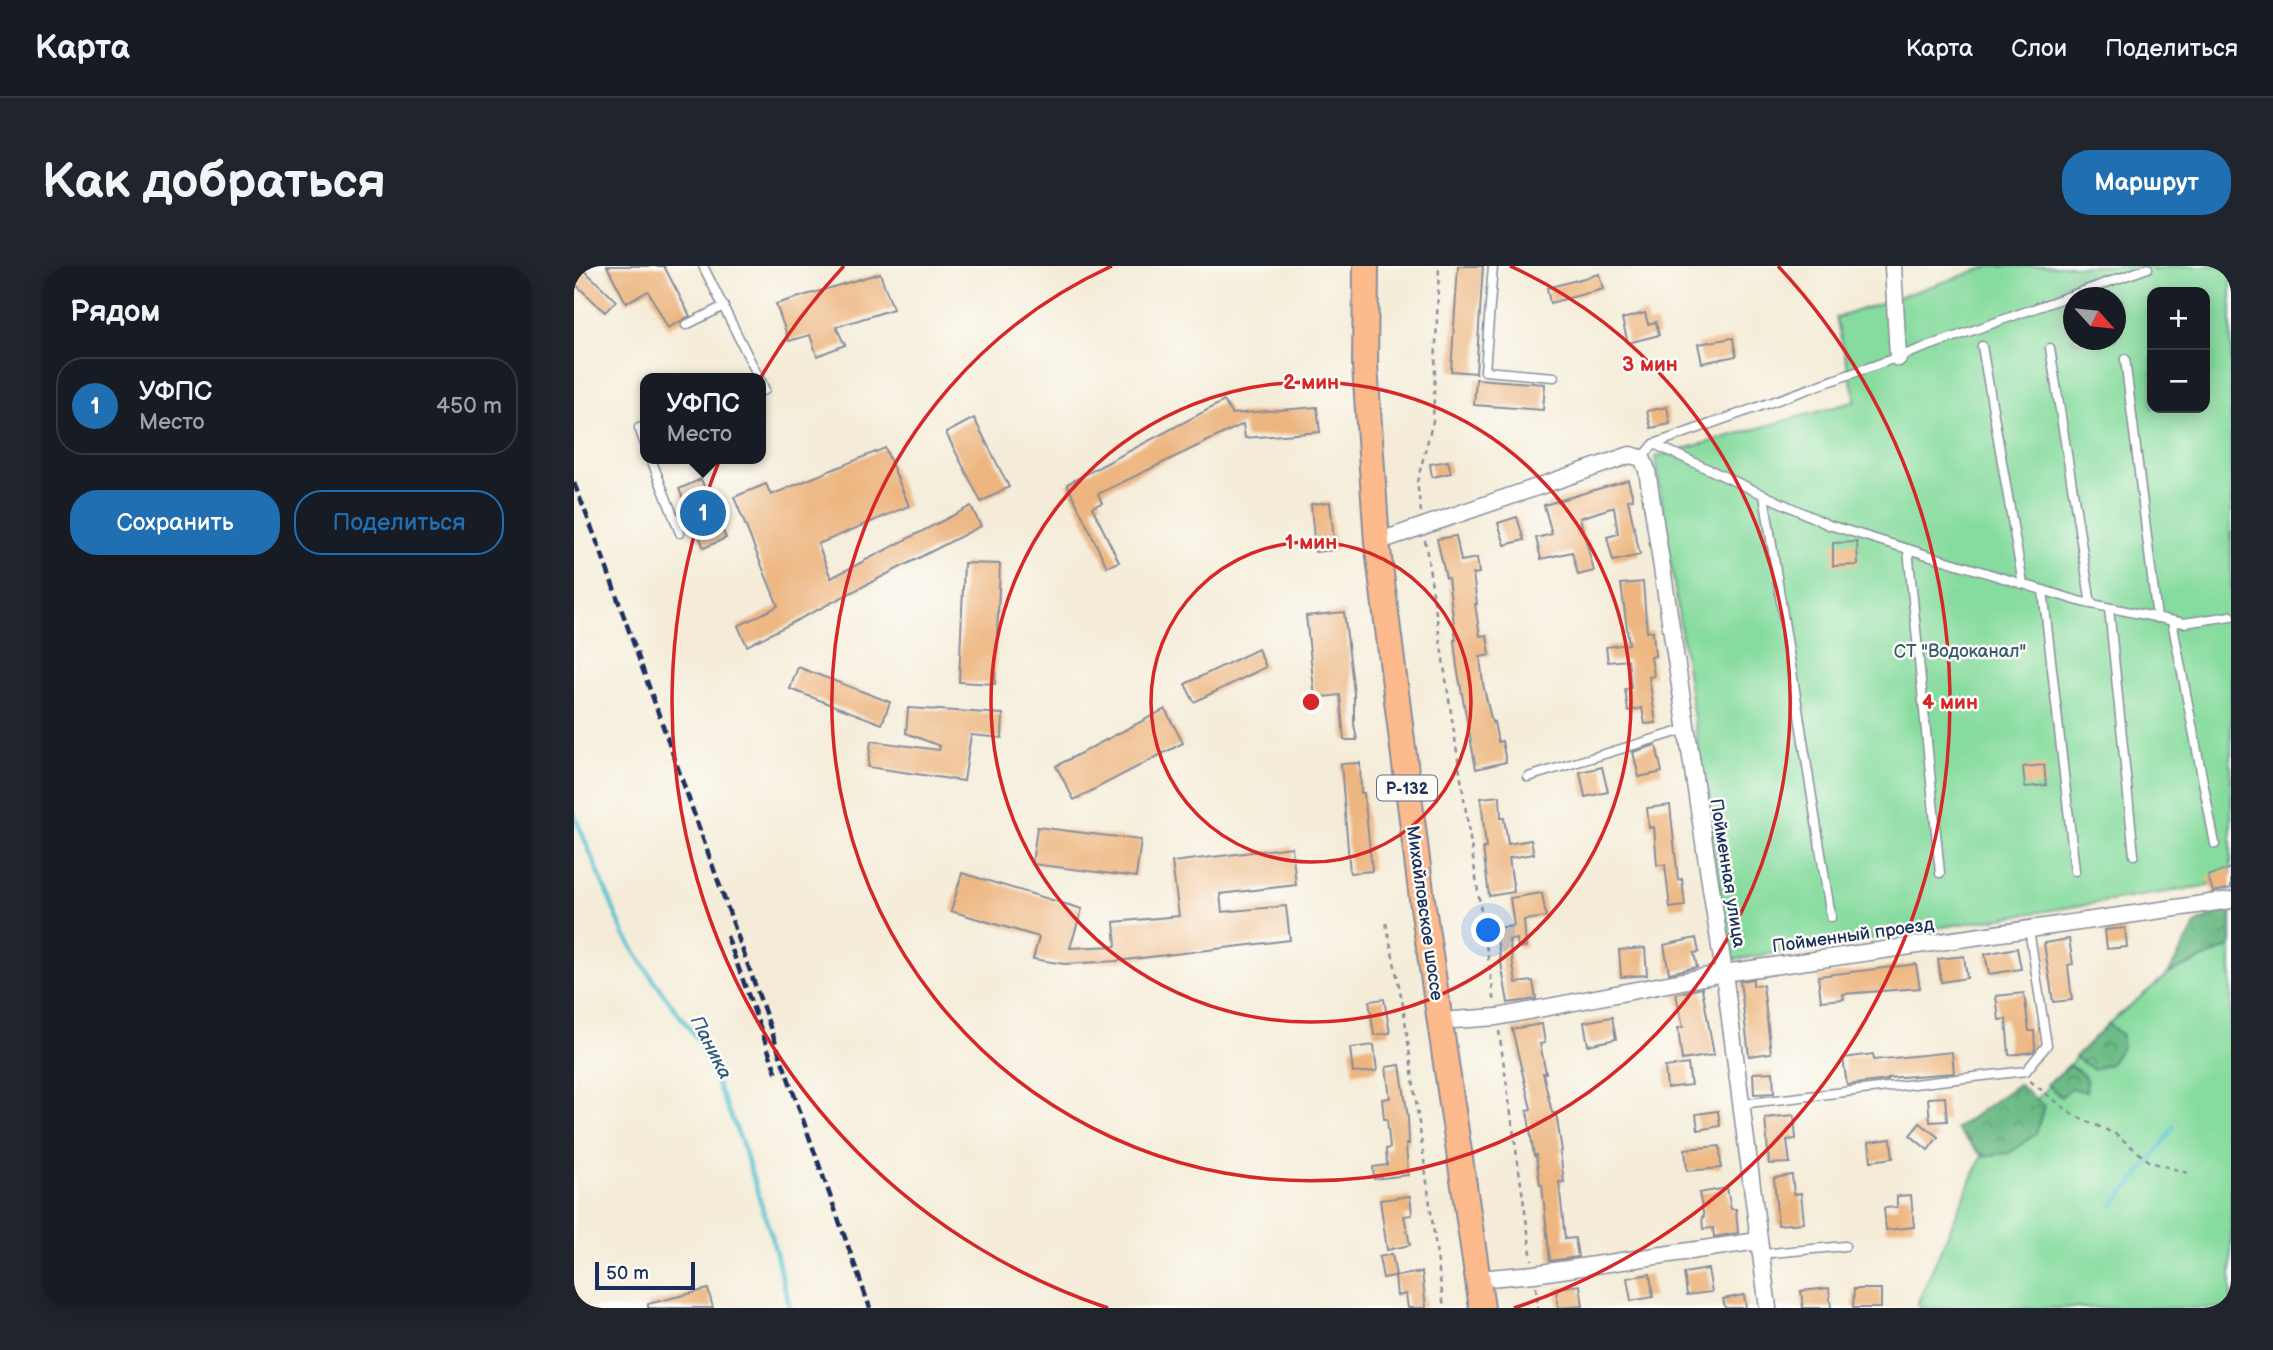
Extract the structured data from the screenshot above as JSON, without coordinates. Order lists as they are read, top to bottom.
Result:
{
  "streets": {
    "main road": ["Р-132", "Михайловское шоссе"],
    "street": ["Пойменная улица", "Пойменный проезд"]
  },
  "crossings": [
    ["Пойменная улица", "Пойменный проезд"],
    ["Михайловское шоссе", "Пойменный проезд"]
  ],
  "water": ["Паника"],
  "parks": ["СТ \"Водоканал\""],
  "scale_bar": "50 m",
  "north": "bottom right",
  "page": {
    "header": "Карта",
    "nav": ["Карта", "Слои", "Поделиться"],
    "buttons": [
      "Маршрут",
      ["Сохранить", "Поделиться"]
    ],
    "title": "Как добраться",
    "heading": "Рядом",
    "map_buttons": ["+", "−"],
    "list": [
      {
        "mark": "1",
        "name": "УФПС",
        "note": "Место",
        "value": "450 m"
      }
    ],
    "popup": ["УФПС", "Место"],
    "pins": "1",
    "scale": "50 m"
  },
  "rings": [
    "3 мин",
    "2 мин",
    "1 мин",
    "4 мин"
  ]
}
